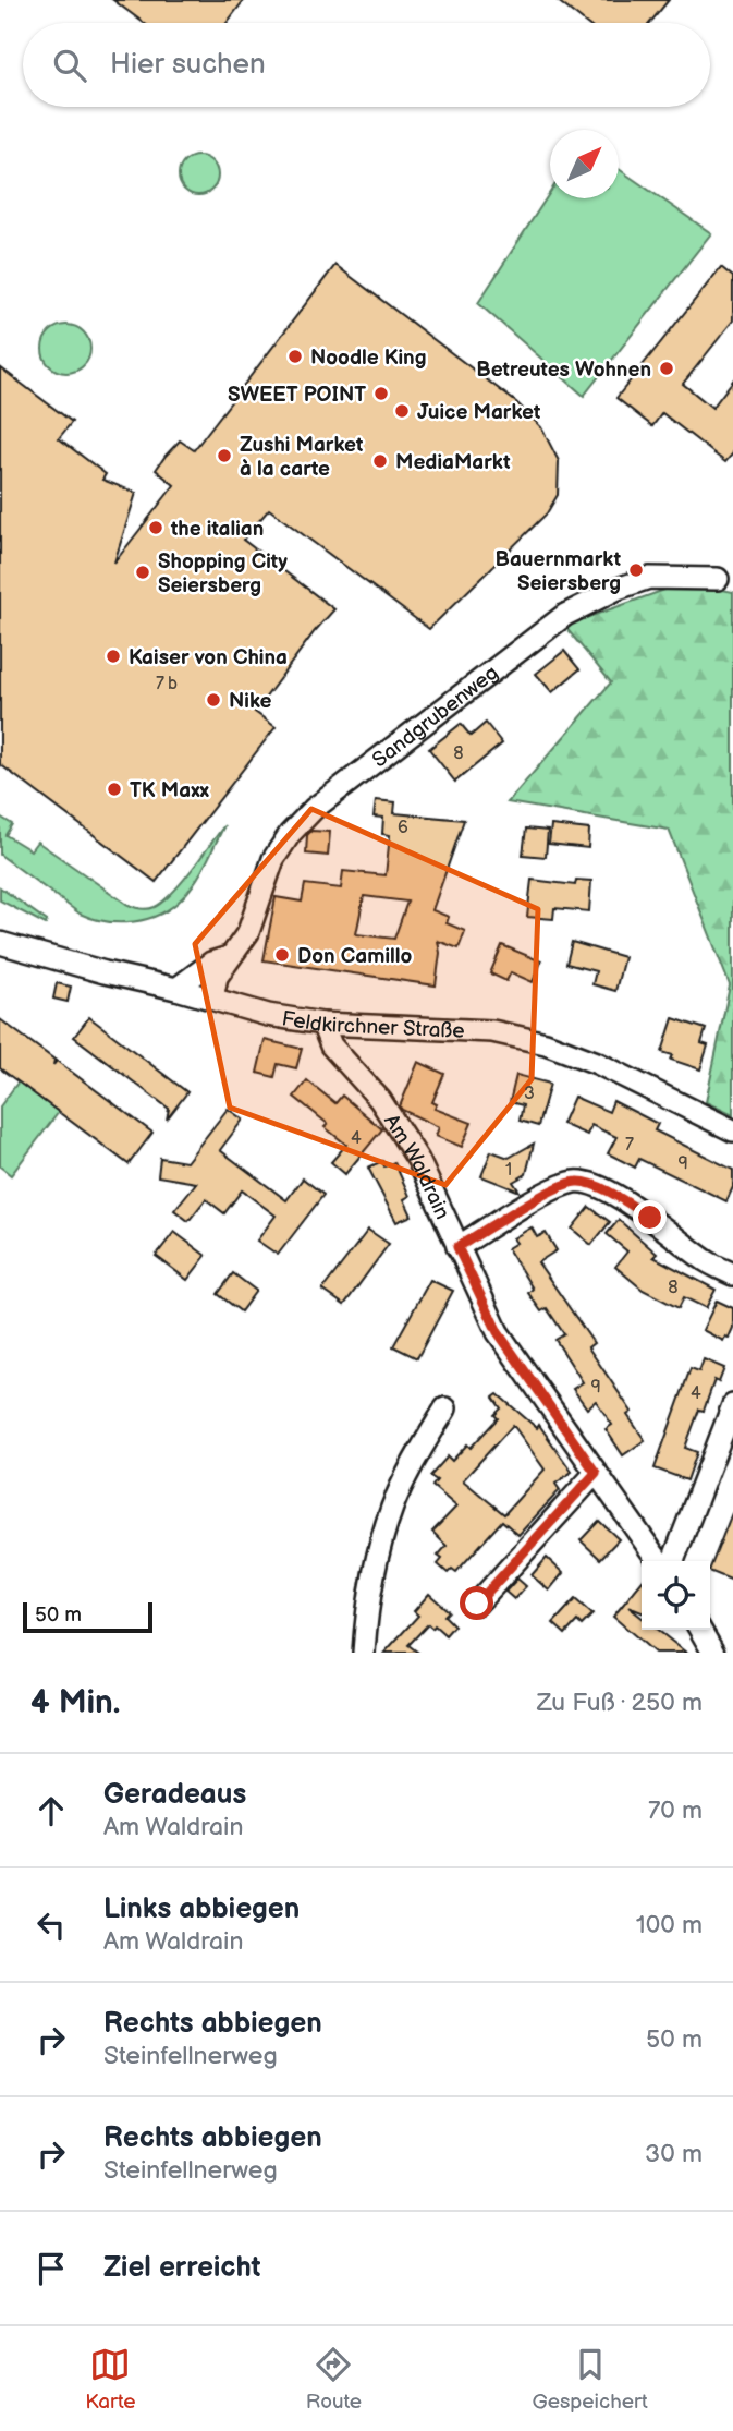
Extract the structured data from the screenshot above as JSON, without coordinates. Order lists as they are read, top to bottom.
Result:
{
  "streets": {
    "street": ["Sandgrubenweg", "Feldkirchner Straße", "Am Waldrain"]
  },
  "crossings": [
    ["Sandgrubenweg", "Feldkirchner Straße"],
    ["Feldkirchner Straße", "Am Waldrain"]
  ],
  "places": [
    "Noodle King",
    "Betreutes Wohnen",
    "SWEET POINT",
    "Juice Market",
    "Zushi Market à la carte",
    "MediaMarkt",
    "the italian",
    "Bauernmarkt Seiersberg",
    "Shopping City Seiersberg",
    "Kaiser von China",
    "Nike",
    "TK Maxx",
    "Don Camillo"
  ],
  "house_numbers": [
    "7 b",
    "8",
    "6",
    "3",
    "4",
    "7",
    "9",
    "1",
    "8",
    "9",
    "4"
  ],
  "scale_bar": "50 m",
  "north": "top right",
  "page": {
    "search": "Hier suchen",
    "scale": "50 m",
    "heading": ["4 Min.", "Zu Fuß · 250 m"],
    "list": [
      ["Geradeaus", "Am Waldrain", "70 m"],
      ["Links abbiegen", "Am Waldrain", "100 m"],
      ["Rechts abbiegen", "Steinfellnerweg", "50 m"],
      ["Rechts abbiegen", "Steinfellnerweg", "30 m"],
      "Ziel erreicht"
    ],
    "nav": ["Karte", "Route", "Gespeichert"]
  }
}
